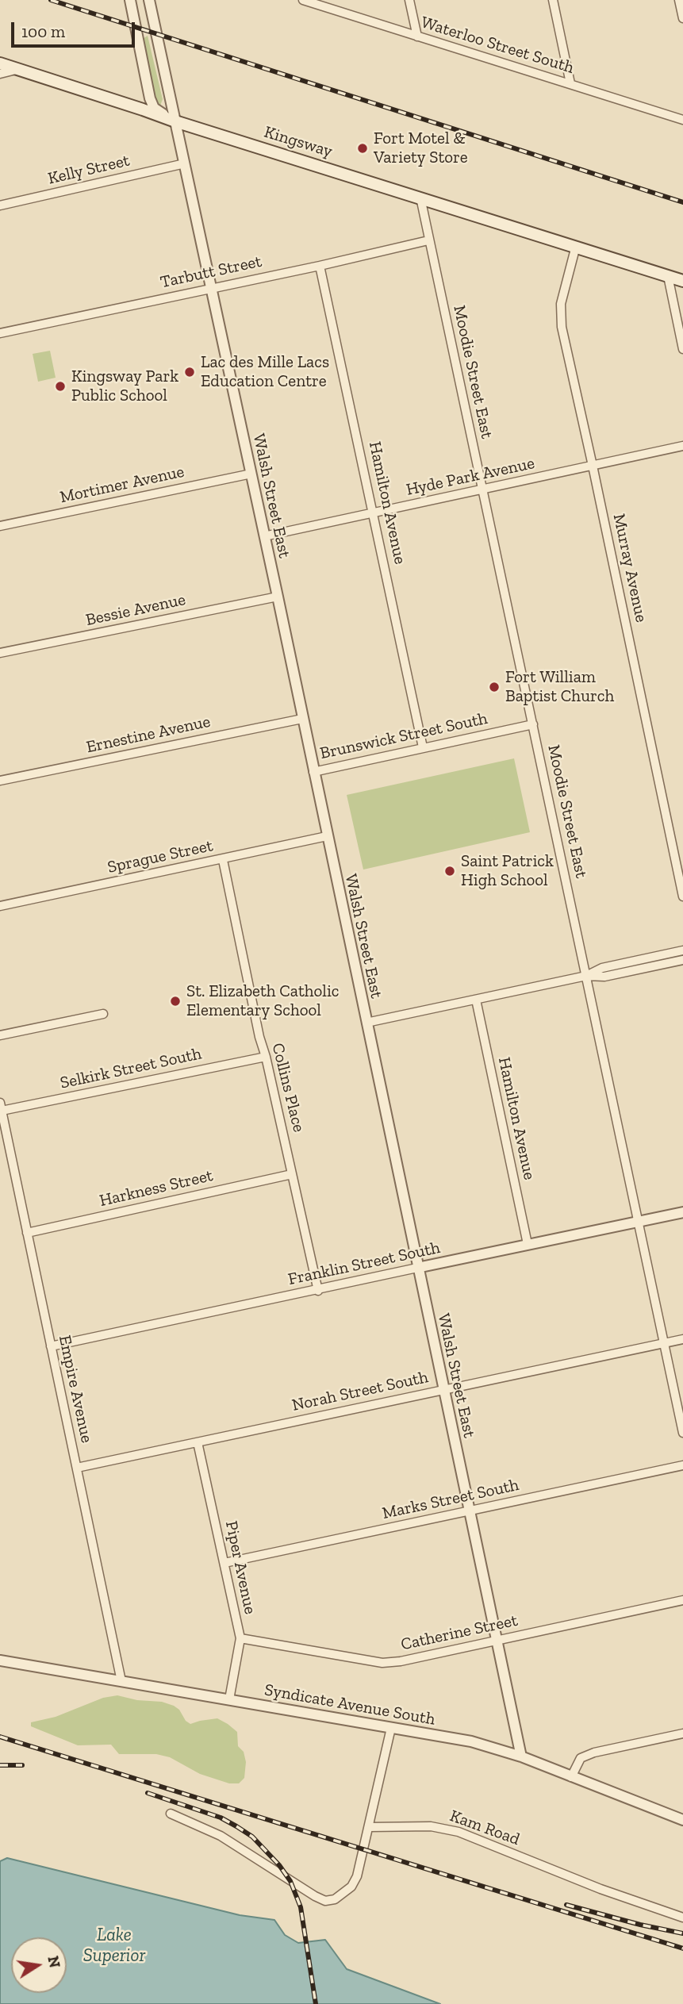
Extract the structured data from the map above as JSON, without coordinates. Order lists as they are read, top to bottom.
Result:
{
  "streets": {
    "main road": ["Kingsway"],
    "street": [
      "Waterloo Street South",
      "Kelly Street",
      "Tarbutt Street",
      "Moodie Street East",
      "Hyde Park Avenue",
      "Mortimer Avenue",
      "Walsh Street East",
      "Hamilton Avenue",
      "Murray Avenue",
      "Bessie Avenue",
      "Ernestine Avenue",
      "Brunswick Street South",
      "Sprague Street",
      "Selkirk Street South",
      "Collins Place",
      "Harkness Street",
      "Franklin Street South",
      "Empire Avenue",
      "Norah Street South",
      "Marks Street South",
      "Piper Avenue",
      "Catherine Street",
      "Syndicate Avenue South",
      "Kam Road"
    ]
  },
  "crossings": [
    ["Kingsway", "Moodie Street East"],
    ["Kingsway", "Walsh Street East"],
    ["Kingsway", "Murray Avenue"],
    ["Kelly Street", "Walsh Street East"],
    ["Tarbutt Street", "Moodie Street East"],
    ["Tarbutt Street", "Walsh Street East"],
    ["Tarbutt Street", "Hamilton Avenue"],
    ["Moodie Street East", "Hyde Park Avenue"],
    ["Moodie Street East", "Brunswick Street South"],
    ["Moodie Street East", "Franklin Street South"],
    ["Moodie Street East", "Norah Street South"],
    ["Hyde Park Avenue", "Walsh Street East"],
    ["Hyde Park Avenue", "Hamilton Avenue"],
    ["Hyde Park Avenue", "Murray Avenue"],
    ["Mortimer Avenue", "Walsh Street East"],
    ["Walsh Street East", "Bessie Avenue"],
    ["Walsh Street East", "Ernestine Avenue"],
    ["Walsh Street East", "Brunswick Street South"],
    ["Walsh Street East", "Sprague Street"],
    ["Walsh Street East", "Franklin Street South"],
    ["Walsh Street East", "Norah Street South"],
    ["Walsh Street East", "Marks Street South"],
    ["Walsh Street East", "Catherine Street"],
    ["Walsh Street East", "Syndicate Avenue South"],
    ["Hamilton Avenue", "Brunswick Street South"],
    ["Hamilton Avenue", "Franklin Street South"],
    ["Sprague Street", "Collins Place"],
    ["Selkirk Street South", "Collins Place"],
    ["Selkirk Street South", "Empire Avenue"],
    ["Collins Place", "Harkness Street"],
    ["Collins Place", "Franklin Street South"],
    ["Harkness Street", "Empire Avenue"],
    ["Franklin Street South", "Empire Avenue"],
    ["Empire Avenue", "Norah Street South"],
    ["Empire Avenue", "Syndicate Avenue South"],
    ["Norah Street South", "Piper Avenue"],
    ["Marks Street South", "Piper Avenue"],
    ["Piper Avenue", "Catherine Street"],
    ["Piper Avenue", "Syndicate Avenue South"]
  ],
  "water": ["Lake Superior"],
  "places": [
    "Fort Motel & Variety Store",
    "Lac des Mille Lacs Education Centre",
    "Kingsway Park Public School",
    "Fort William Baptist Church",
    "Saint Patrick High School",
    "St. Elizabeth Catholic Elementary School"
  ],
  "scale_bar": "100 m",
  "north": "right"
}
